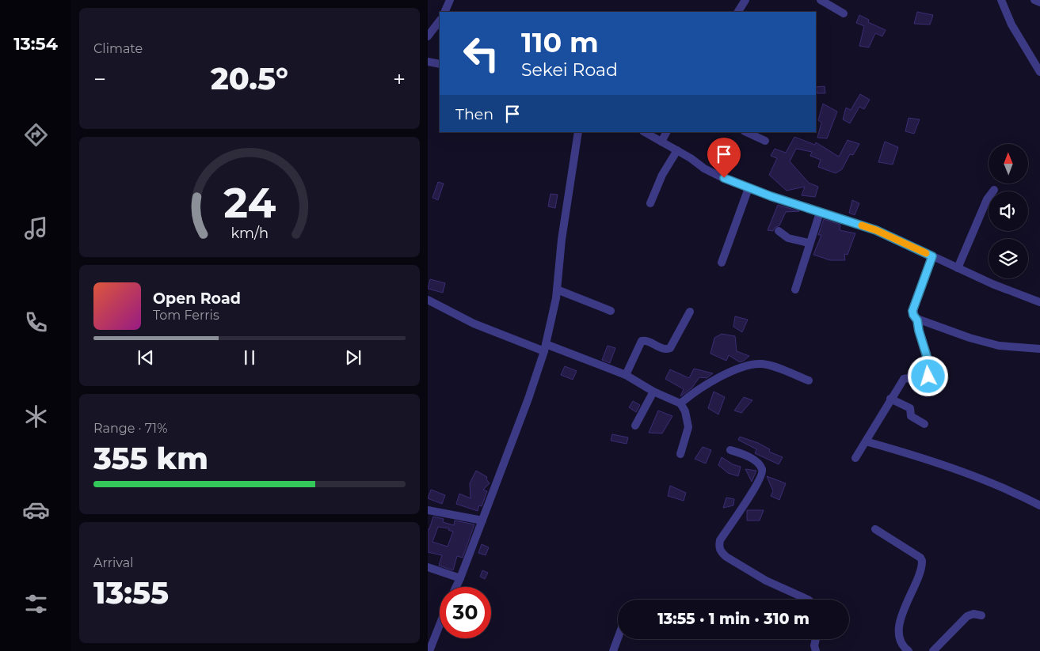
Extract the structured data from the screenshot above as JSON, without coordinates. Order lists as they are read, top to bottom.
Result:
{
  "north": "top",
  "page": {
    "tabs": "13:54",
    "tile": [
      "Climate",
      ["Range · 71%", "355 km"],
      ["Arrival", "13:55"]
    ],
    "turn": ["110 m", "Sekei Road"],
    "heat": ["−", "20.5°", "+"],
    "then": "Then",
    "song": ["Open Road", "Tom Ferris"],
    "limit": "30",
    "trip": "13:55 · 1 min · 310 m",
    "gauge": ["24", "km/h"]
  }
}
